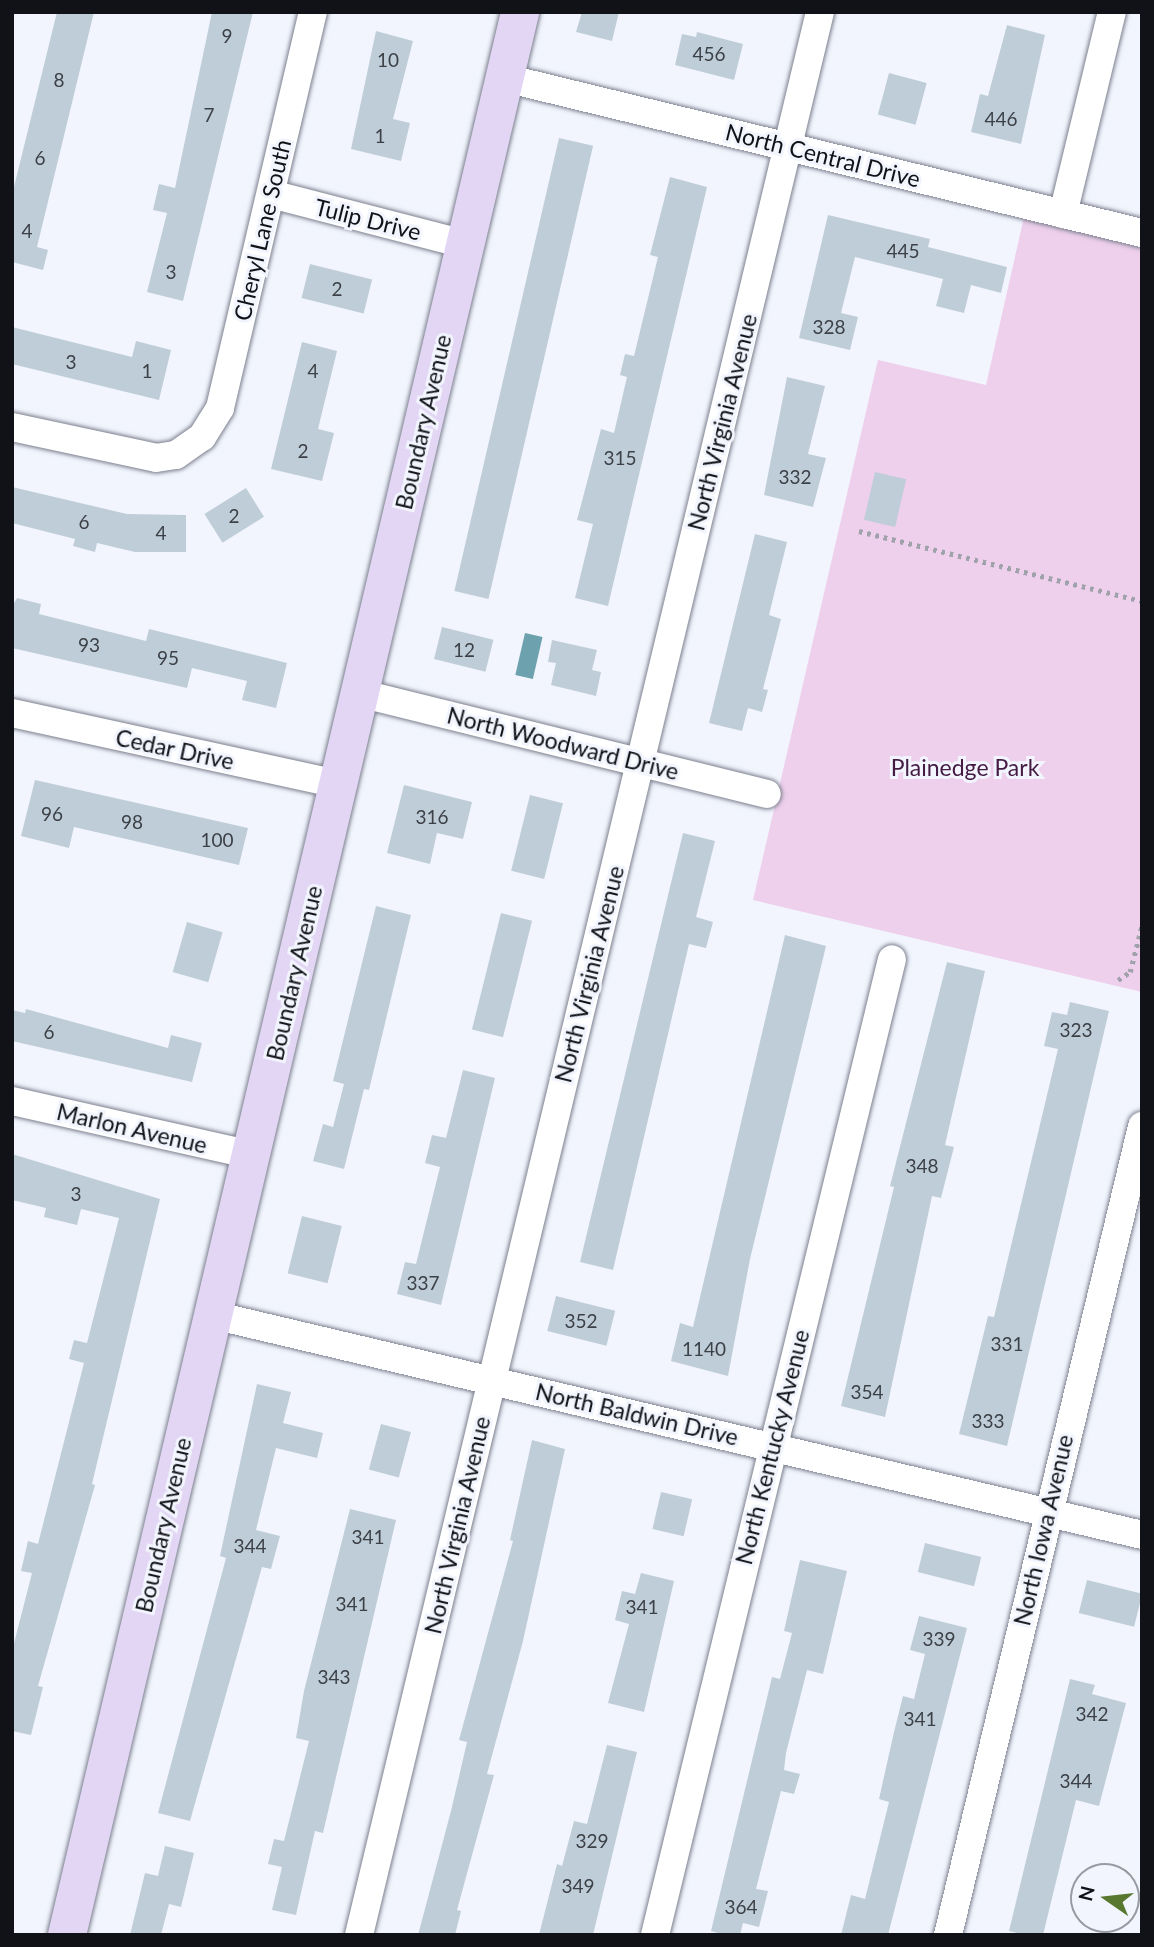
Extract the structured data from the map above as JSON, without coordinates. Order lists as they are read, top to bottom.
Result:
{
  "streets": {
    "main road": ["Boundary Avenue"],
    "street": [
      "North Central Drive",
      "Tulip Drive",
      "Cheryl Lane South",
      "North Virginia Avenue",
      "North Woodward Drive",
      "Cedar Drive",
      "Marlon Avenue",
      "North Baldwin Drive",
      "North Kentucky Avenue",
      "North Iowa Avenue"
    ]
  },
  "crossings": [
    ["North Central Drive", "Boundary Avenue"],
    ["North Central Drive", "North Virginia Avenue"],
    ["Tulip Drive", "Cheryl Lane South"],
    ["Tulip Drive", "Boundary Avenue"],
    ["Boundary Avenue", "North Woodward Drive"],
    ["Boundary Avenue", "Cedar Drive"],
    ["Boundary Avenue", "Marlon Avenue"],
    ["Boundary Avenue", "North Baldwin Drive"],
    ["North Virginia Avenue", "North Woodward Drive"],
    ["North Virginia Avenue", "North Baldwin Drive"],
    ["North Baldwin Drive", "North Kentucky Avenue"],
    ["North Baldwin Drive", "North Iowa Avenue"]
  ],
  "parks": ["Plainedge Park"],
  "house_numbers": [
    "9",
    "456",
    "10",
    "8",
    "7",
    "446",
    "1",
    "6",
    "4",
    "445",
    "3",
    "2",
    "328",
    "3",
    "1",
    "4",
    "2",
    "315",
    "332",
    "2",
    "6",
    "4",
    "93",
    "12",
    "95",
    "96",
    "316",
    "98",
    "100",
    "323",
    "6",
    "348",
    "3",
    "337",
    "352",
    "331",
    "1140",
    "354",
    "333",
    "341",
    "344",
    "341",
    "341",
    "339",
    "343",
    "342",
    "341",
    "344",
    "329",
    "349",
    "364"
  ],
  "north": "left"
}
